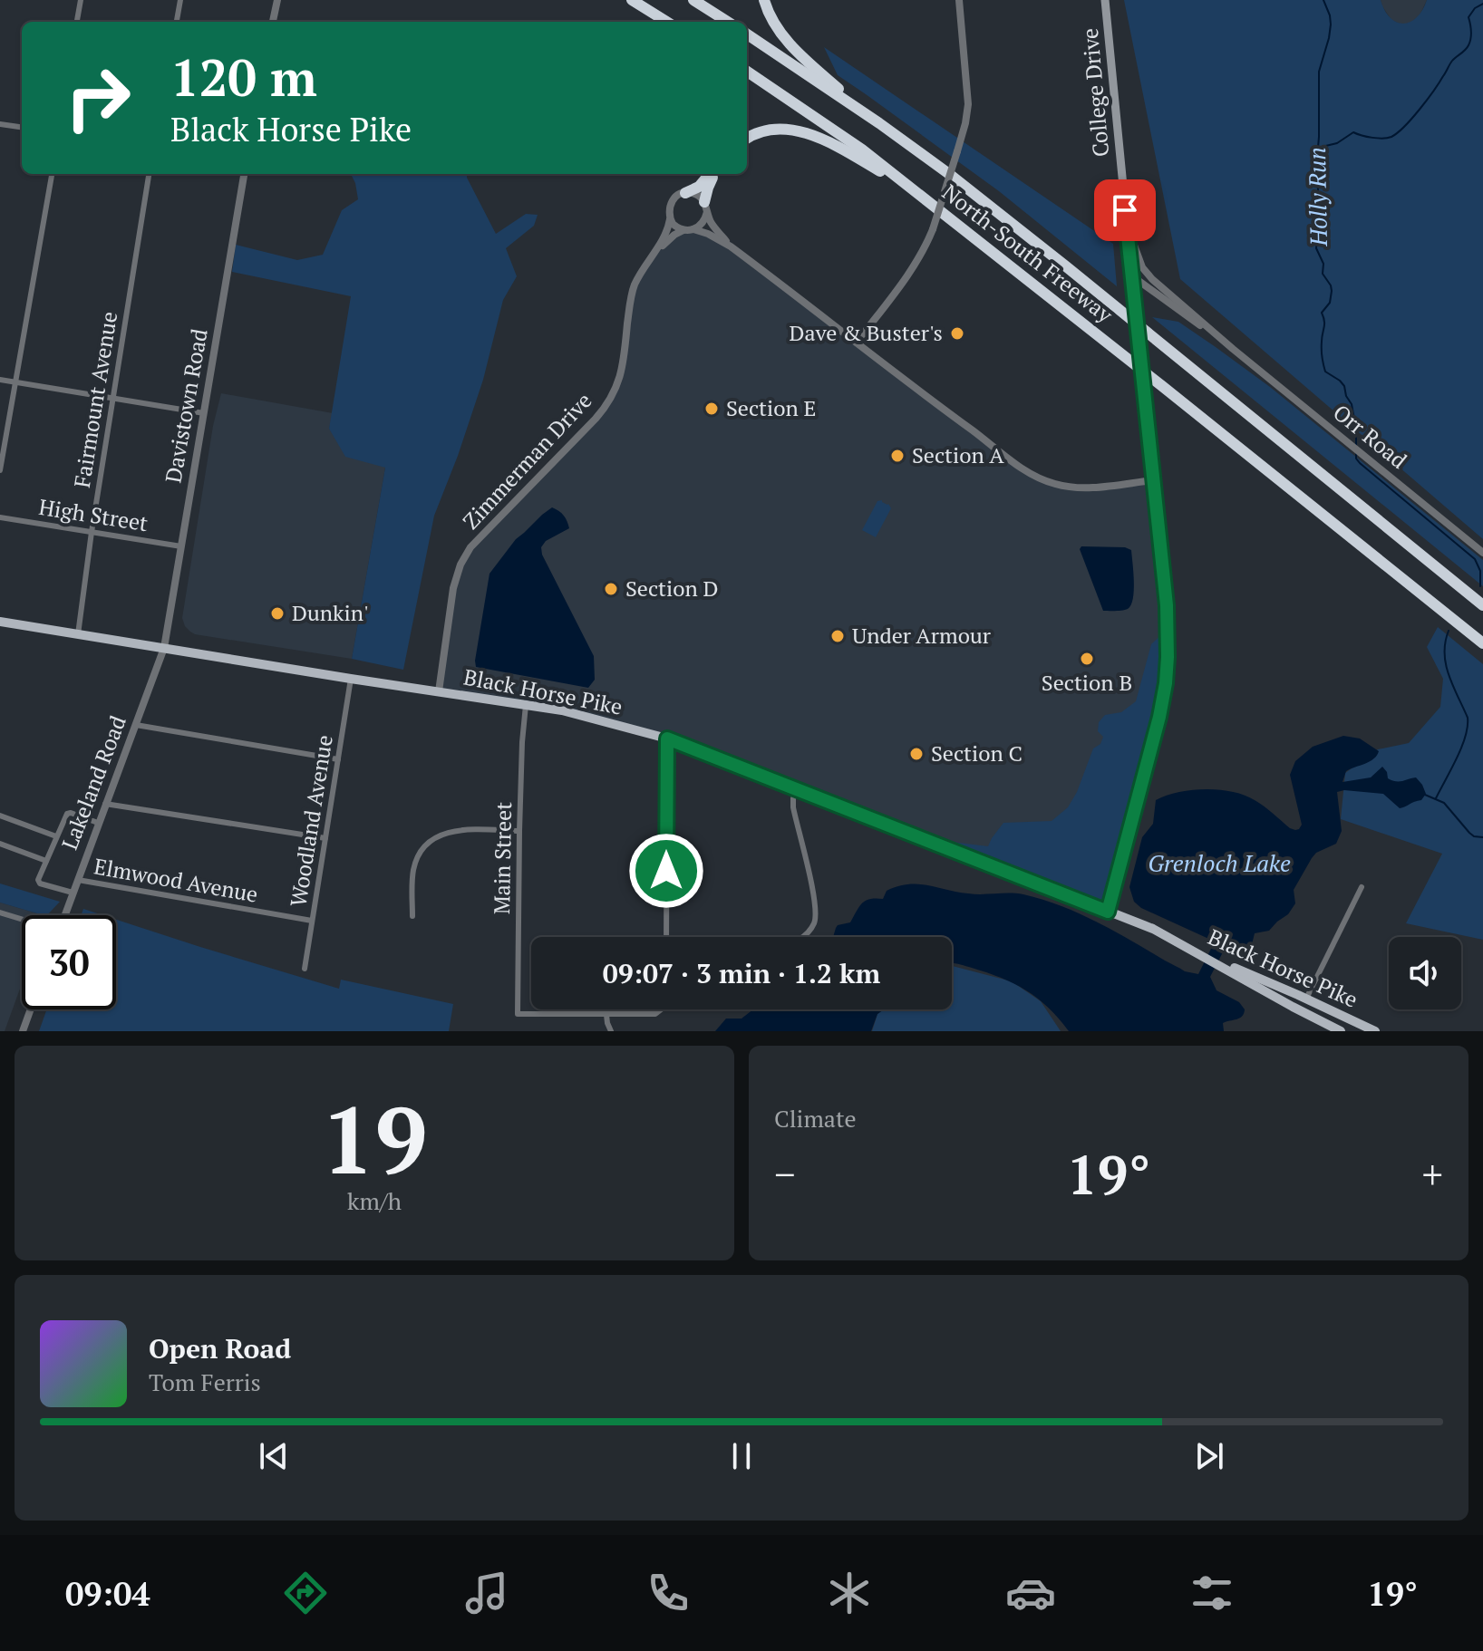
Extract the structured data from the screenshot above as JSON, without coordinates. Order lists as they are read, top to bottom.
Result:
{
  "streets": {
    "highway": ["North-South Freeway"],
    "main road": ["College Drive", "Black Horse Pike"],
    "street": [
      "Fairmount Avenue",
      "Davistown Road",
      "Orr Road",
      "Zimmerman Drive",
      "High Street",
      "Lakeland Road",
      "Woodland Avenue",
      "Main Street",
      "Elmwood Avenue"
    ]
  },
  "crossings": [
    ["College Drive", "Orr Road"],
    ["College Drive", "Black Horse Pike"],
    ["Fairmount Avenue", "High Street"],
    ["Fairmount Avenue", "Black Horse Pike"],
    ["Davistown Road", "High Street"],
    ["Davistown Road", "Black Horse Pike"],
    ["Davistown Road", "Lakeland Road"],
    ["Zimmerman Drive", "Black Horse Pike"],
    ["Black Horse Pike", "Lakeland Road"],
    ["Black Horse Pike", "Woodland Avenue"],
    ["Black Horse Pike", "Main Street"],
    ["Lakeland Road", "Elmwood Avenue"],
    ["Woodland Avenue", "Elmwood Avenue"]
  ],
  "water": ["Holly Run", "Grenloch Lake"],
  "places": [
    "Dave & Buster's",
    "Section E",
    "Section A",
    "Section D",
    "Dunkin'",
    "Under Armour",
    "Section B",
    "Section C"
  ],
  "page": {
    "turn": ["120 m", "Black Horse Pike"],
    "limit": "30",
    "trip": "09:07 · 3 min · 1.2 km",
    "tile": [
      ["19", "km/h"],
      "Climate"
    ],
    "heat": ["−", "19°", "+"],
    "song": ["Open Road", "Tom Ferris"],
    "tabs": ["09:04", "19°"]
  }
}
